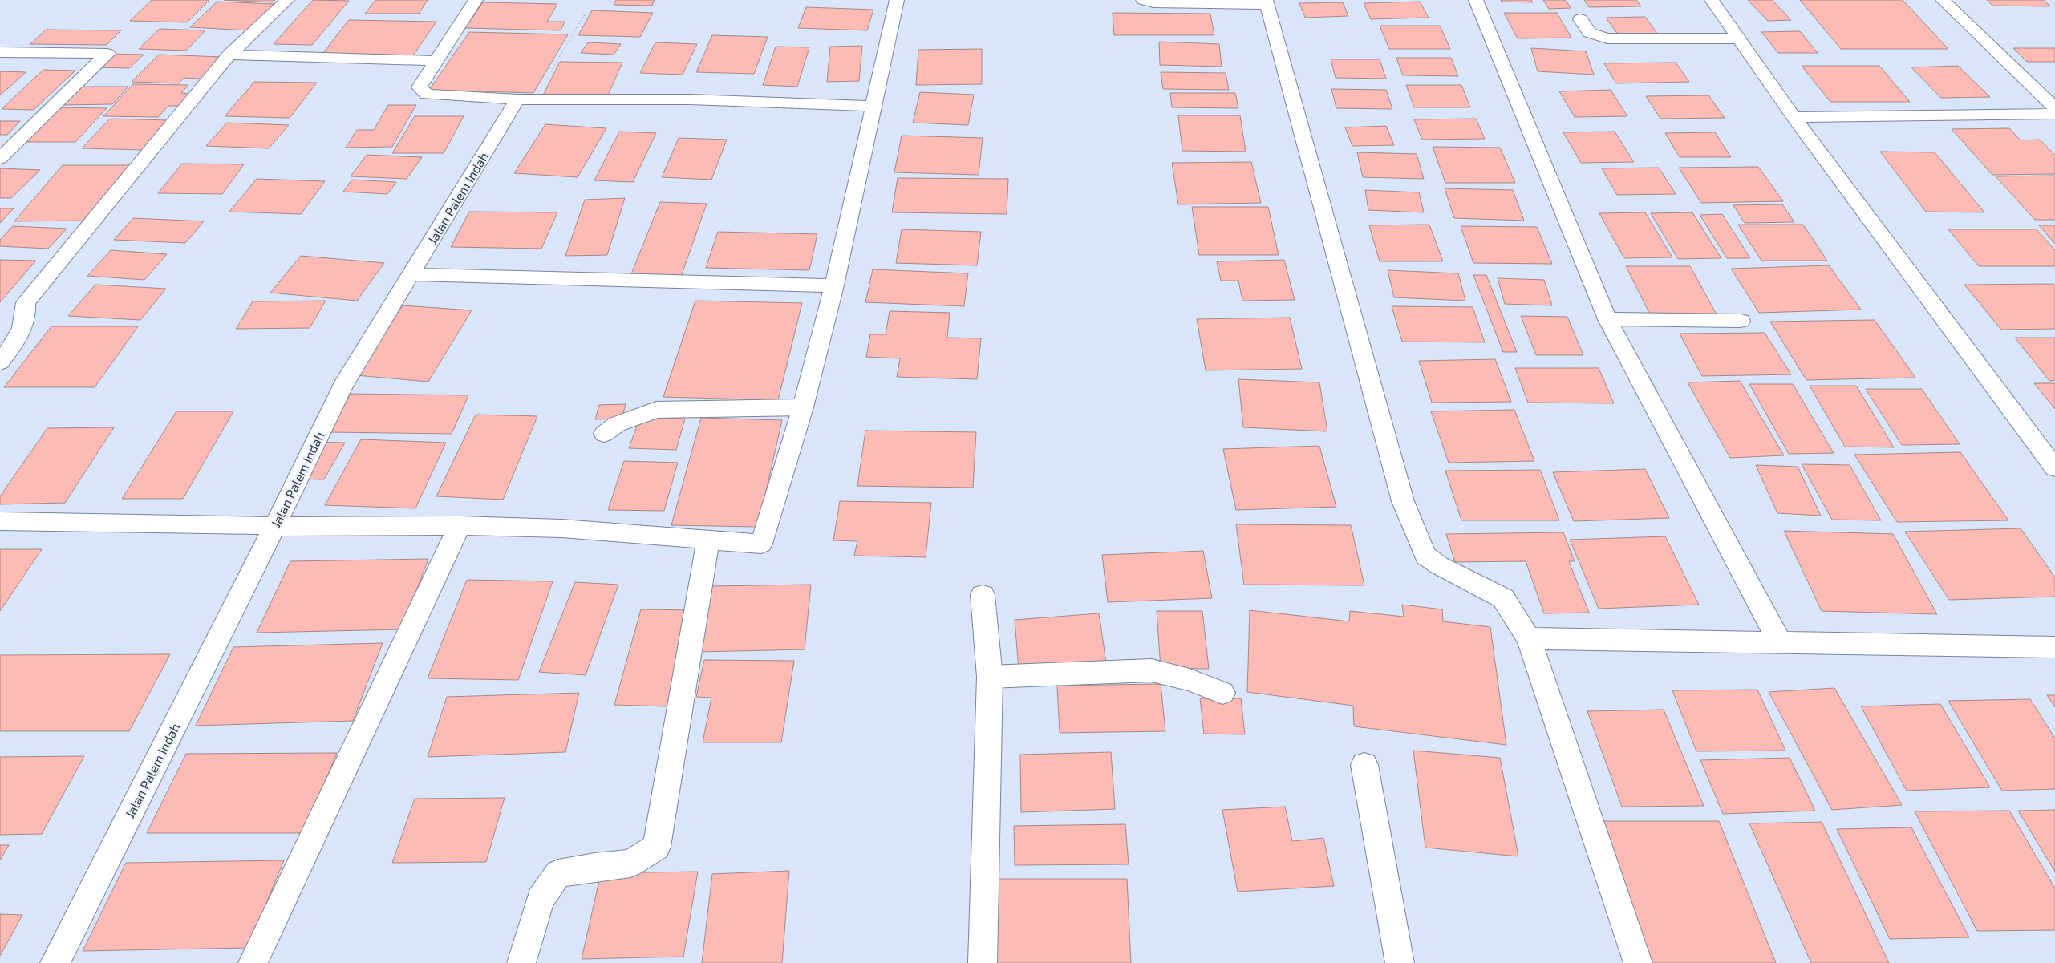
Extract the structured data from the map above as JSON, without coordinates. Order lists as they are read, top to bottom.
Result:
{
  "streets": {
    "street": ["Jalan Palem Indah"]
  }
}
